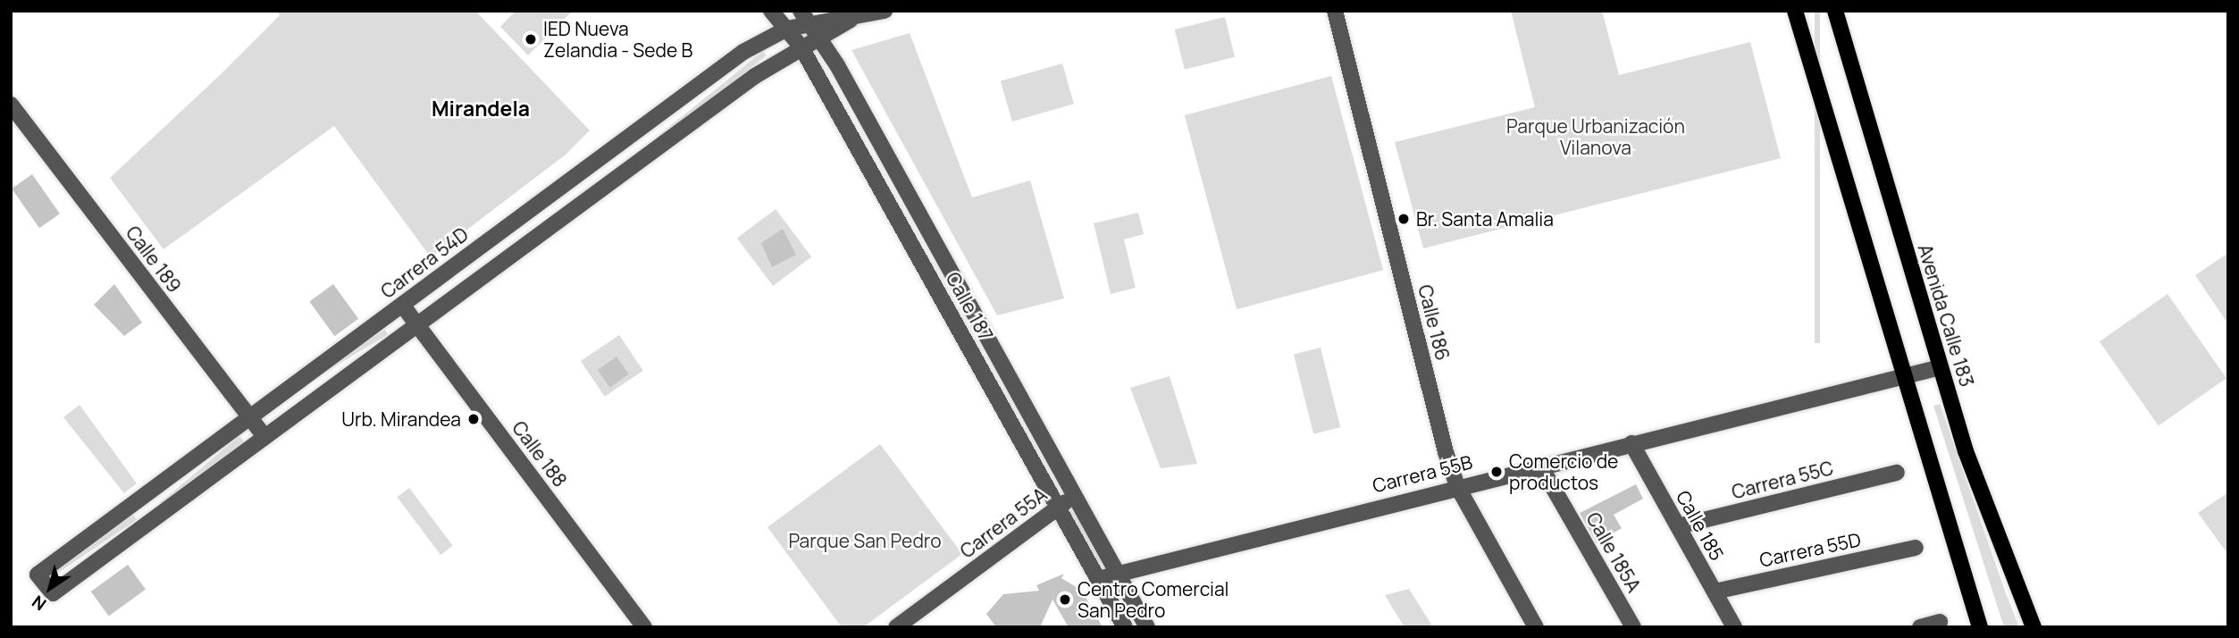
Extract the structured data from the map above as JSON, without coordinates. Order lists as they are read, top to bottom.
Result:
{
  "streets": {
    "main road": ["Avenida Calle 183"],
    "street": [
      "Calle 189",
      "Carrera 54D",
      "Calle 187",
      "Calle 186",
      "Calle 188",
      "Carrera 55B",
      "Carrera 55C",
      "Carrera 55A",
      "Calle 185",
      "Carrera 55D",
      "Calle 185A"
    ]
  },
  "crossings": [
    ["Calle 189", "Carrera 54D"],
    ["Carrera 54D", "Calle 187"],
    ["Carrera 54D", "Calle 188"],
    ["Calle 187", "Carrera 55B"],
    ["Calle 187", "Carrera 55A"],
    ["Avenida Calle 183", "Carrera 55B"],
    ["Calle 186", "Carrera 55B"],
    ["Carrera 55B", "Calle 185"],
    ["Carrera 55B", "Calle 185A"],
    ["Carrera 55C", "Calle 185"],
    ["Calle 185", "Carrera 55D"]
  ],
  "districts": ["Mirandela"],
  "parks": ["Parque Urbanización Vilanova", "Parque San Pedro"],
  "places": [
    "IED Nueva Zelandia - Sede B",
    "Br. Santa Amalia",
    "Urb. Mirandea",
    "Comercio de productos",
    "Centro Comercial San Pedro"
  ],
  "north": "bottom left"
}
